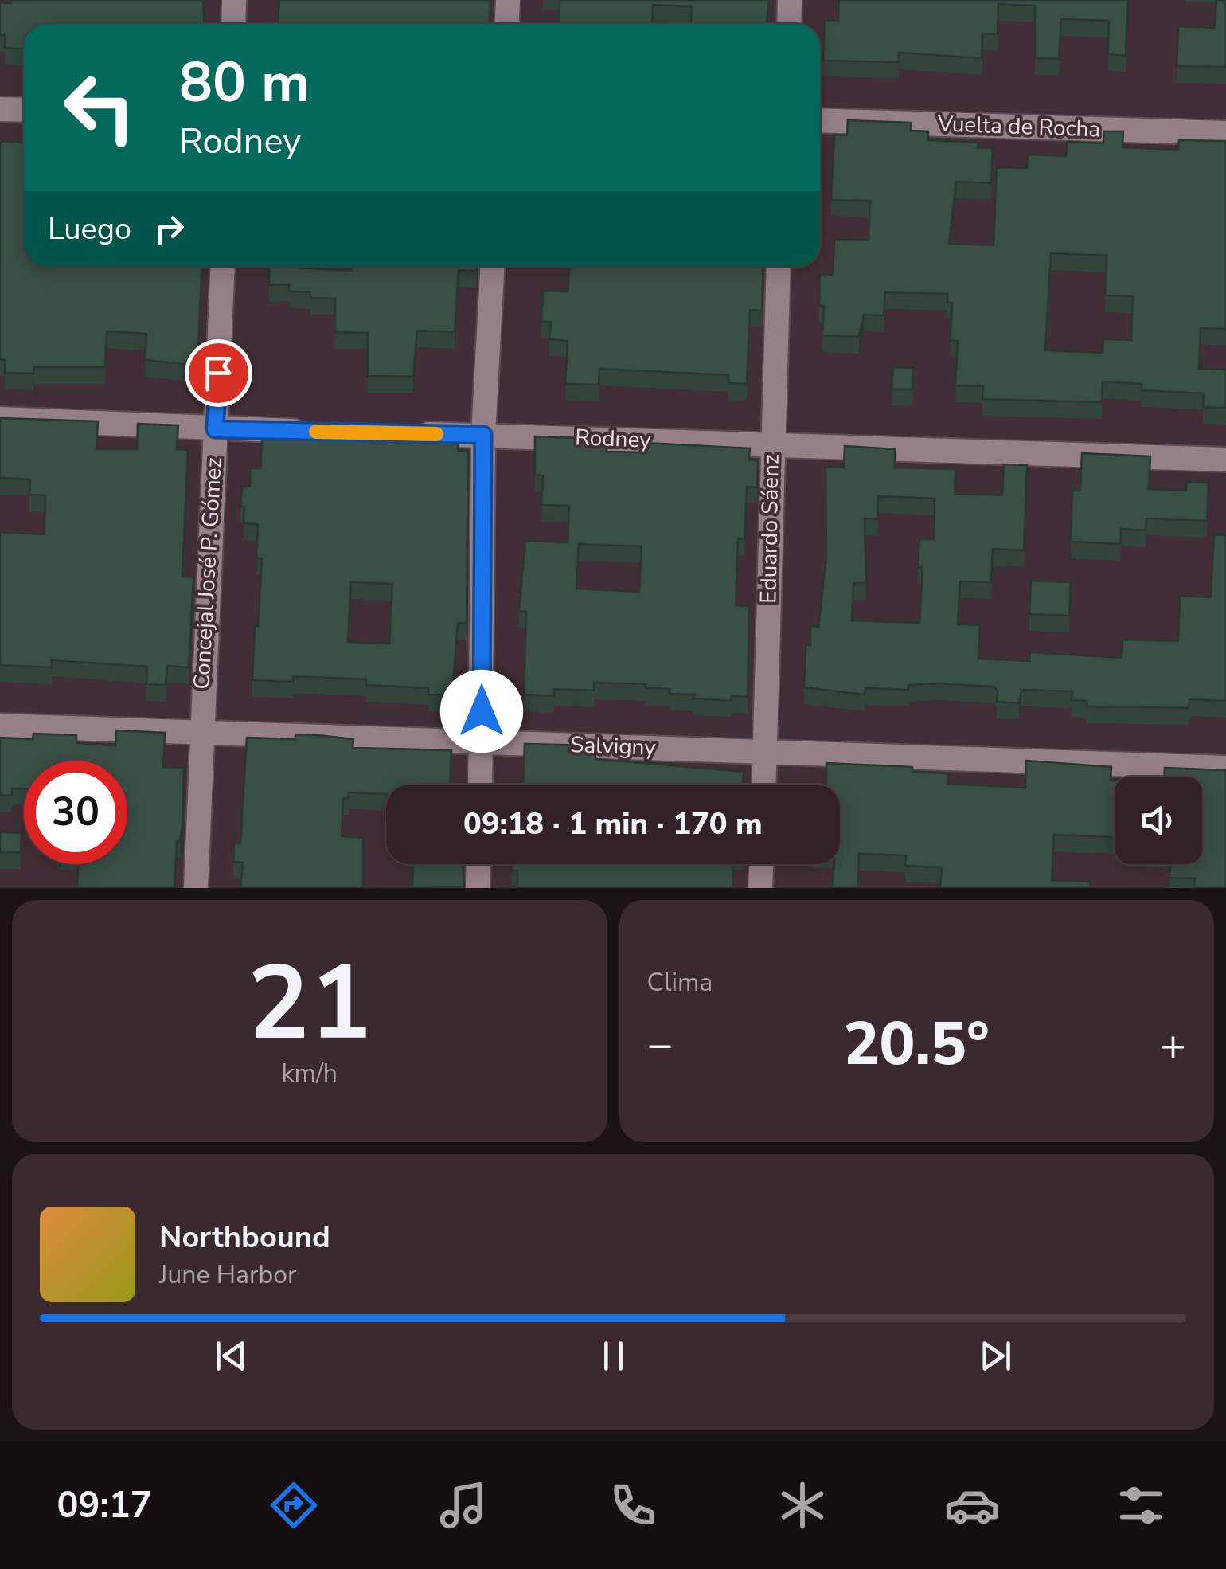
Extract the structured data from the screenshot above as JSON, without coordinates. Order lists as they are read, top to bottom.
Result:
{
  "streets": {
    "street": [
      "Vuelta de Rocha",
      "Rodney",
      "Eduardo Sáenz",
      "Concejal José P. Gómez",
      "Salvigny"
    ]
  },
  "crossings": [
    ["Rodney", "Eduardo Sáenz"],
    ["Eduardo Sáenz", "Salvigny"],
    ["Concejal José P. Gómez", "Salvigny"]
  ],
  "page": {
    "turn": ["80 m", "Rodney"],
    "then": "Luego",
    "limit": "30",
    "trip": "09:18 · 1 min · 170 m",
    "tile": [
      ["21", "km/h"],
      "Clima"
    ],
    "heat": ["−", "20.5°", "+"],
    "song": ["Northbound", "June Harbor"],
    "tabs": "09:17"
  }
}
